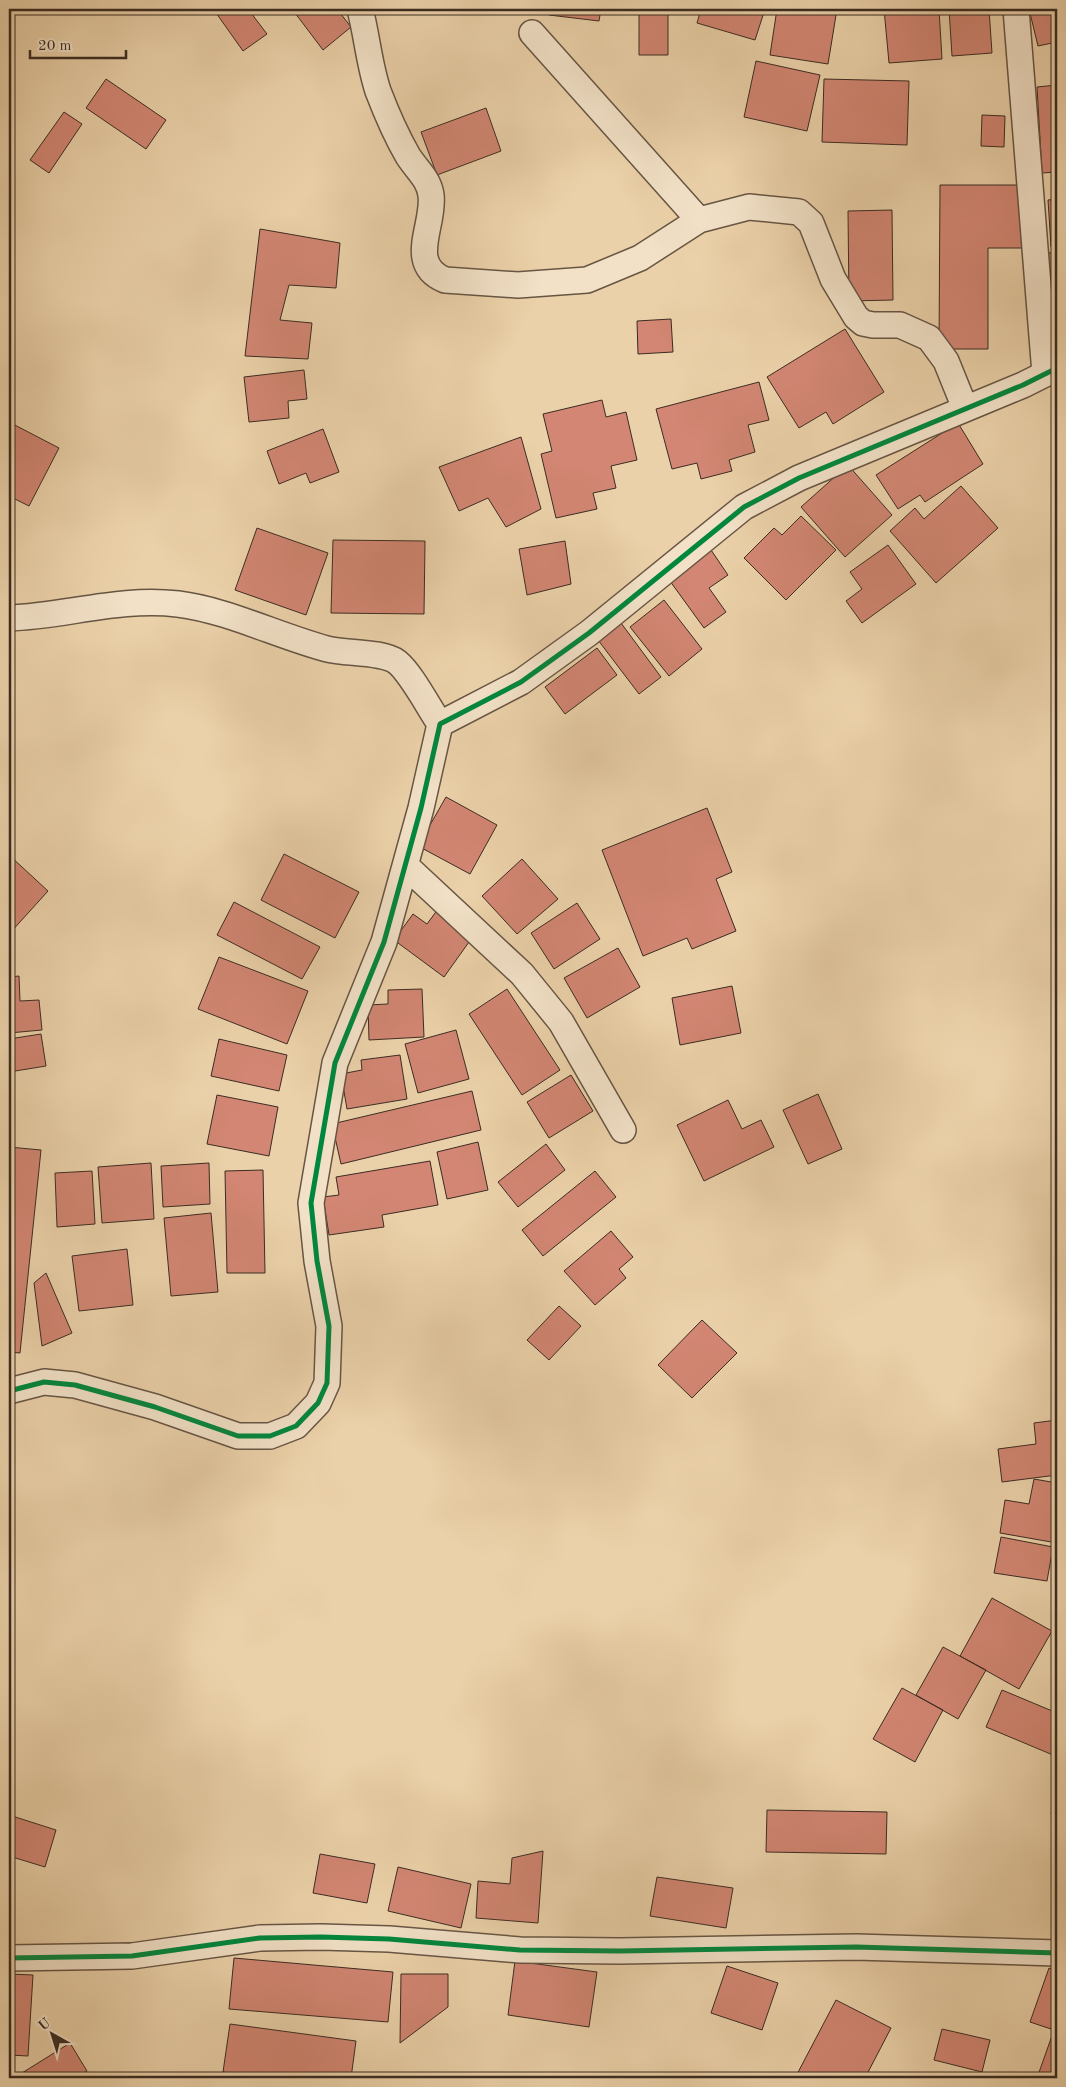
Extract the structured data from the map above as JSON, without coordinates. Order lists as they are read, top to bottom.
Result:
{
  "scale_bar": "20 m",
  "north": "top left"
}
